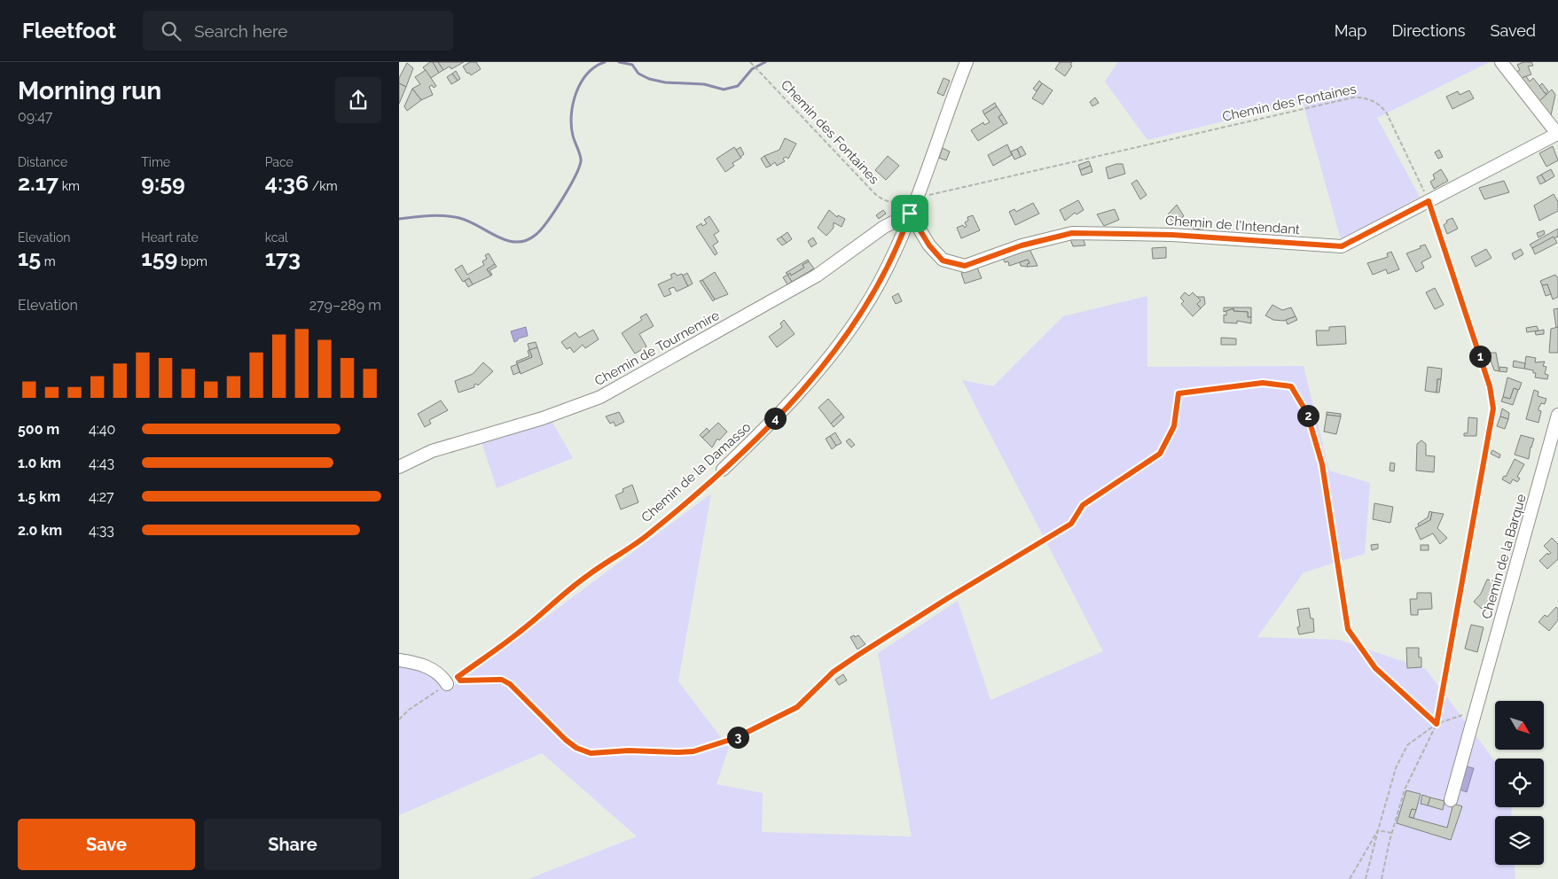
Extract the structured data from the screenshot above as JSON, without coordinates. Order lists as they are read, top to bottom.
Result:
{
  "streets": {
    "street": [
      "Chemin de l'Intendant",
      "Chemin de Tournemire",
      "Chemin de la Damasso",
      "Chemin de la Barque"
    ],
    "path": ["Chemin des Fontaines"]
  },
  "crossings": [
    ["Chemin des Fontaines", "Chemin de l'Intendant"],
    ["Chemin des Fontaines", "Chemin de la Damasso"],
    ["Chemin de l'Intendant", "Chemin de Tournemire"],
    ["Chemin de l'Intendant", "Chemin de la Damasso"],
    ["Chemin de Tournemire", "Chemin de la Damasso"]
  ],
  "north": "bottom right",
  "page": {
    "header": "Fleetfoot",
    "search": "Search here",
    "nav": ["Map", "Directions", "Saved"],
    "heading": ["Morning run", "09:47"],
    "stats": [
      ["Distance", "2.17 km"],
      ["Time", "9:59"],
      ["Pace", "4:36 /km"],
      ["Elevation", "15 m"],
      ["Heart rate", "159 bpm"],
      ["kcal", "173"]
    ],
    "chart": ["Elevation", "279–289 m"],
    "pins": [
      "1",
      "2",
      "4",
      "3"
    ],
    "list": [
      {
        "name": "500 m",
        "note": "4:40"
      },
      {
        "name": "1.0 km",
        "note": "4:43"
      },
      {
        "name": "1.5 km",
        "note": "4:27"
      },
      {
        "name": "2.0 km",
        "note": "4:33"
      }
    ],
    "buttons": ["Save", "Share"]
  }
}
